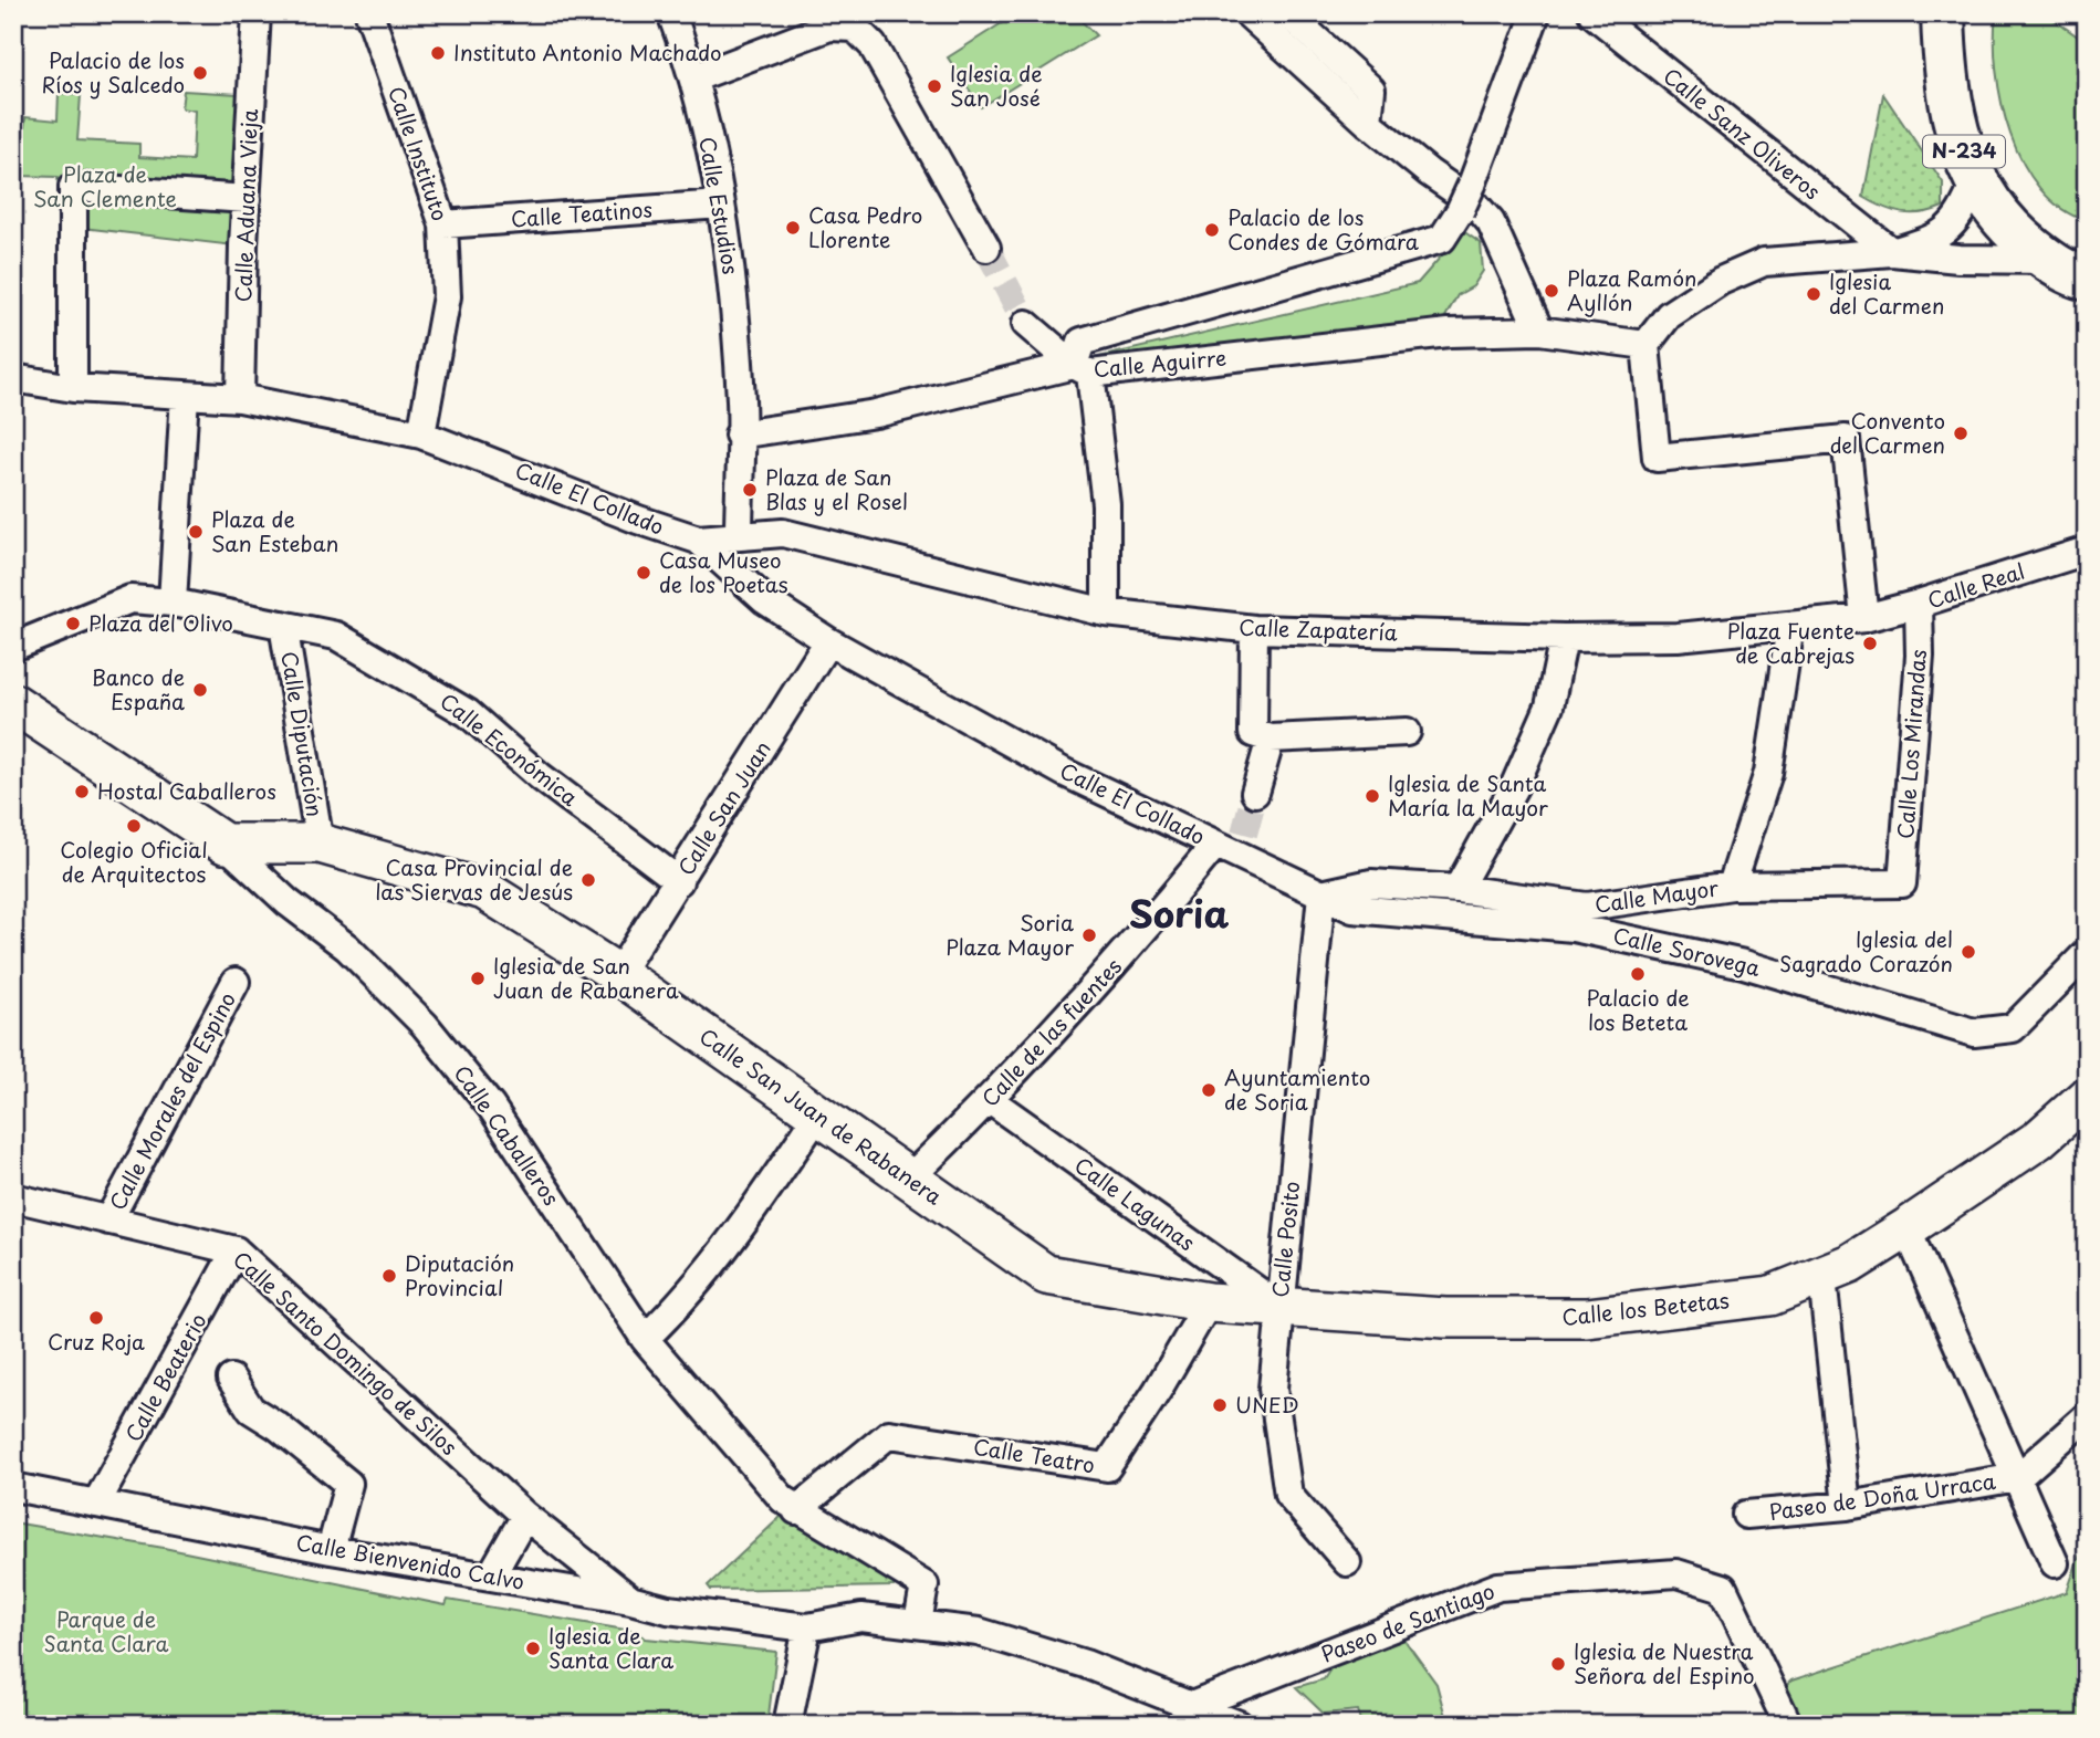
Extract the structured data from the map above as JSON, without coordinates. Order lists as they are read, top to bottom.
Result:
{
  "streets": {
    "main road": ["N-234"],
    "street": [
      "Calle Sanz Oliveros",
      "Calle Instituto",
      "Calle Aduana Vieja",
      "Calle Estudios",
      "Calle Teatinos",
      "Calle Aguirre",
      "Calle El Collado",
      "Calle Real",
      "Calle Zapatería",
      "Calle Diputación",
      "Calle Los Mirandas",
      "Calle Económica",
      "Calle San Juan",
      "Calle Mayor",
      "Calle Sorovega",
      "Calle de las fuentes",
      "Calle Morales del Espino",
      "Calle San Juan de Rabanera",
      "Calle Caballeros",
      "Calle Lagunas",
      "Calle Posito",
      "Calle los Betetas",
      "Calle Santo Domingo de Silos",
      "Calle Beaterio",
      "Calle Teatro",
      "Paseo de Doña Urraca",
      "Calle Bienvenido Calvo",
      "Paseo de Santiago"
    ]
  },
  "crossings": [
    ["Calle Instituto", "Calle Teatinos"],
    ["Calle Instituto", "Calle El Collado"],
    ["Calle Aduana Vieja", "Calle El Collado"],
    ["Calle Estudios", "Calle Teatinos"],
    ["Calle Estudios", "Calle Aguirre"],
    ["Calle El Collado", "Calle San Juan"],
    ["Calle El Collado", "Calle Mayor"],
    ["Calle El Collado", "Calle Sorovega"],
    ["Calle El Collado", "Calle de las fuentes"],
    ["Calle El Collado", "Calle Posito"],
    ["Calle Real", "Calle Zapatería"],
    ["Calle Real", "Calle Los Mirandas"],
    ["Calle Diputación", "Calle Económica"],
    ["Calle Diputación", "Calle San Juan de Rabanera"],
    ["Calle Los Mirandas", "Calle Mayor"],
    ["Calle Económica", "Calle San Juan"],
    ["Calle San Juan", "Calle San Juan de Rabanera"],
    ["Calle Mayor", "Calle Posito"],
    ["Calle de las fuentes", "Calle San Juan de Rabanera"],
    ["Calle de las fuentes", "Calle Lagunas"],
    ["Calle Morales del Espino", "Calle Santo Domingo de Silos"],
    ["Calle San Juan de Rabanera", "Calle Caballeros"],
    ["Calle San Juan de Rabanera", "Calle los Betetas"],
    ["Calle San Juan de Rabanera", "Calle Teatro"],
    ["Calle Caballeros", "Calle Teatro"],
    ["Calle Caballeros", "Calle Bienvenido Calvo"],
    ["Calle Lagunas", "Calle Posito"],
    ["Calle Lagunas", "Calle los Betetas"],
    ["Calle Posito", "Calle los Betetas"],
    ["Calle los Betetas", "Calle Teatro"],
    ["Calle Santo Domingo de Silos", "Calle Beaterio"],
    ["Calle Santo Domingo de Silos", "Calle Bienvenido Calvo"],
    ["Calle Beaterio", "Calle Bienvenido Calvo"],
    ["Calle Bienvenido Calvo", "Paseo de Santiago"]
  ],
  "districts": ["Soria"],
  "parks": ["Plaza de San Clemente", "Parque de Santa Clara"],
  "places": [
    "Instituto Antonio Machado",
    "Palacio de los Ríos y Salcedo",
    "Iglesia de San José",
    "Casa Pedro Llorente",
    "Palacio de los Condes de Gómara",
    "Plaza Ramón Ayllón",
    "Iglesia del Carmen",
    "Convento del Carmen",
    "Plaza de San Blas y el Rosel",
    "Plaza de San Esteban",
    "Casa Museo de los Poetas",
    "Plaza del Olivo",
    "Plaza Fuente de Cabrejas",
    "Banco de España",
    "Hostal Caballeros",
    "Iglesia de Santa María la Mayor",
    "Colegio Oficial de Arquitectos",
    "Casa Provincial de las Siervas de Jesús",
    "Soria Plaza Mayor",
    "Iglesia del Sagrado Corazón",
    "Palacio de los Beteta",
    "Iglesia de San Juan de Rabanera",
    "Ayuntamiento de Soria",
    "Diputación Provincial",
    "Cruz Roja",
    "UNED",
    "Iglesia de Santa Clara",
    "Iglesia de Nuestra Señora del Espino"
  ]
}
